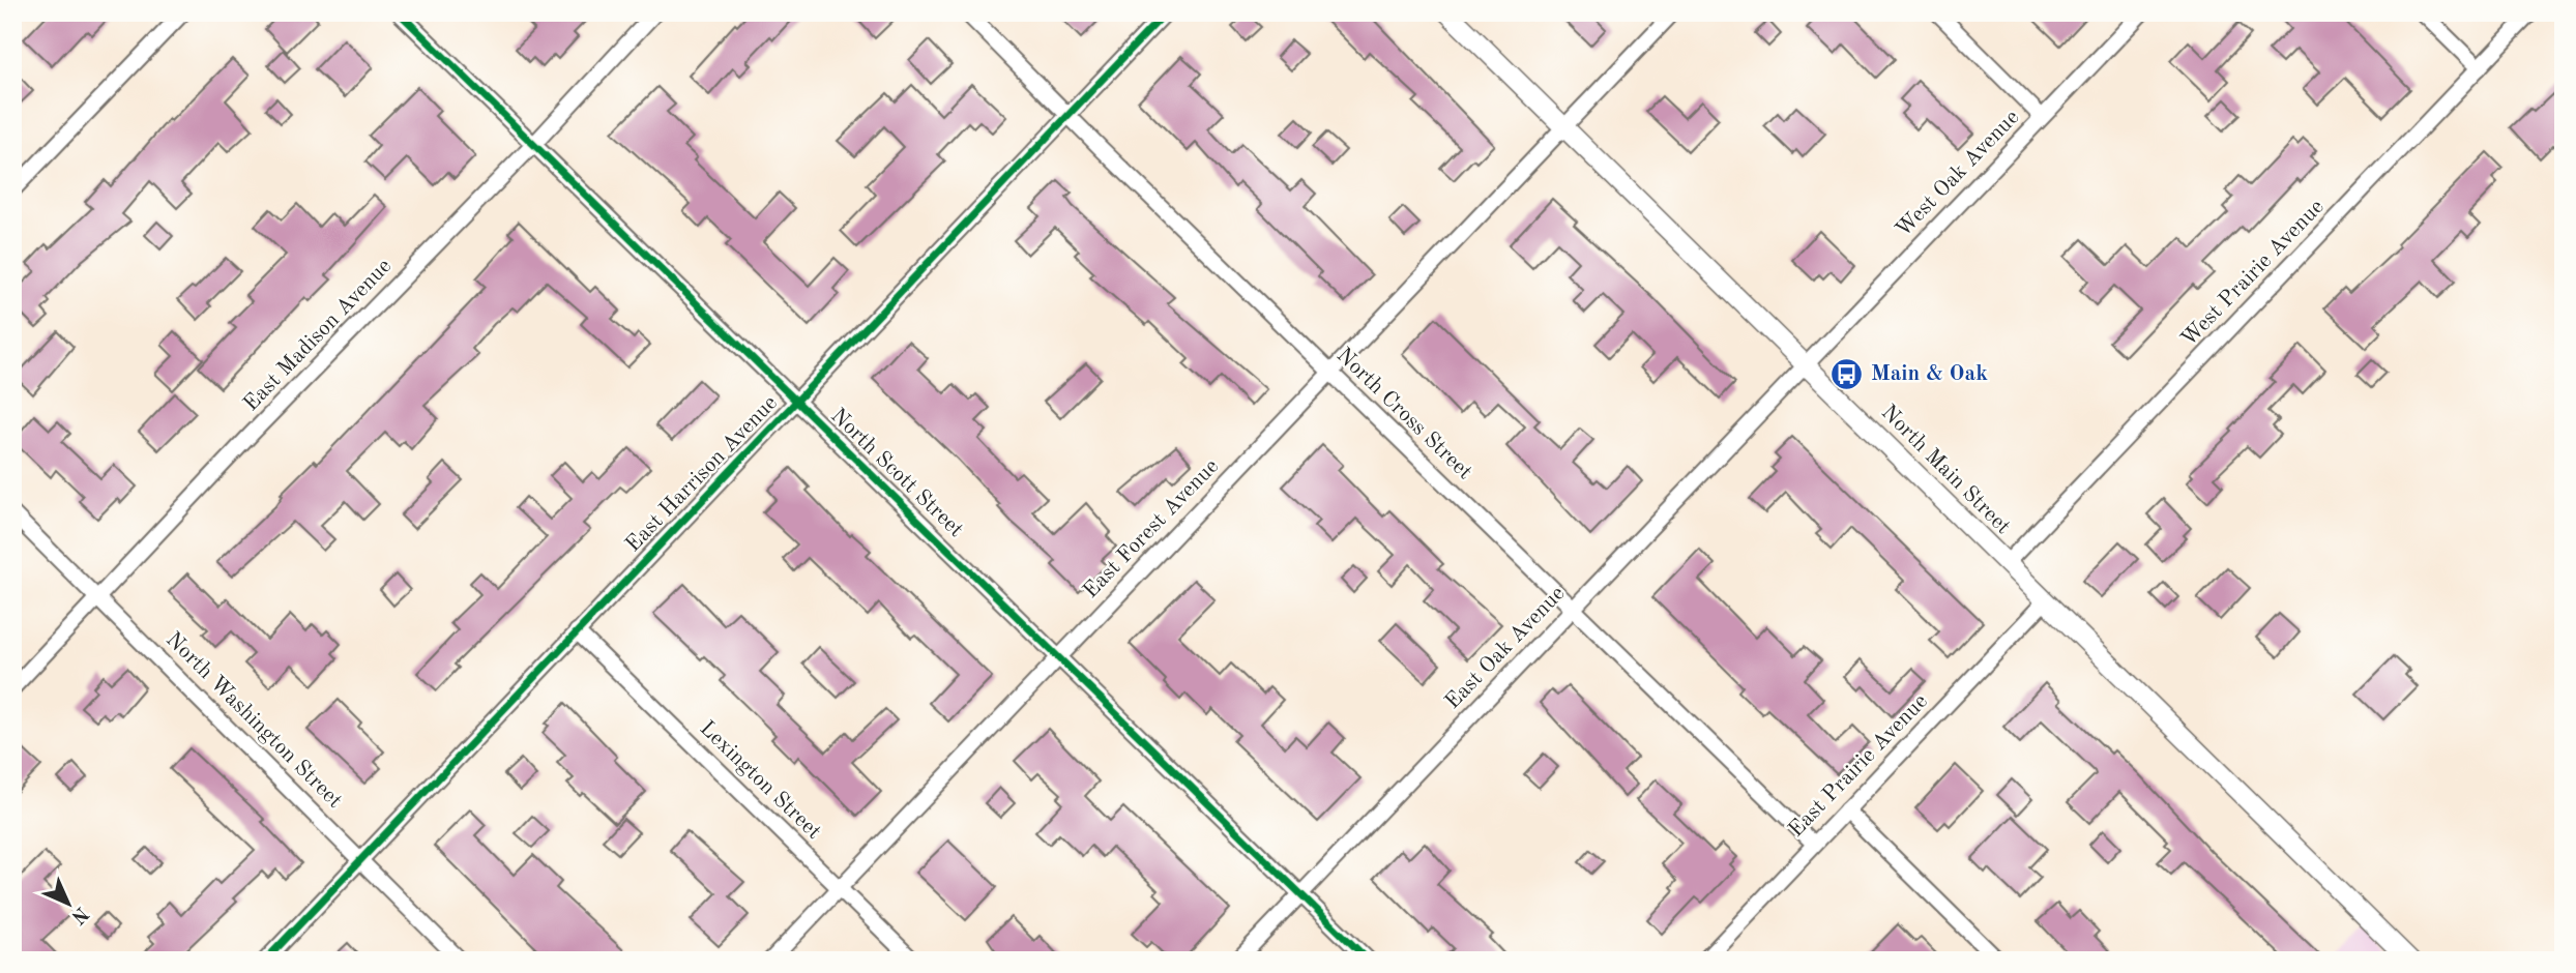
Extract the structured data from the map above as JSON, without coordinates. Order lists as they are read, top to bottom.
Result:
{
  "streets": {
    "street": [
      "West Oak Avenue",
      "West Prairie Avenue",
      "East Madison Avenue",
      "North Cross Street",
      "North Main Street",
      "North Scott Street",
      "East Harrison Avenue",
      "East Forest Avenue",
      "East Oak Avenue",
      "North Washington Street",
      "East Prairie Avenue",
      "Lexington Street"
    ]
  },
  "crossings": [
    ["West Oak Avenue", "North Main Street"],
    ["West Oak Avenue", "East Oak Avenue"],
    ["West Prairie Avenue", "North Main Street"],
    ["East Madison Avenue", "North Scott Street"],
    ["East Madison Avenue", "North Washington Street"],
    ["North Cross Street", "East Harrison Avenue"],
    ["North Cross Street", "East Forest Avenue"],
    ["North Cross Street", "East Oak Avenue"],
    ["North Cross Street", "East Prairie Avenue"],
    ["North Main Street", "East Forest Avenue"],
    ["North Main Street", "East Oak Avenue"],
    ["North Main Street", "East Prairie Avenue"],
    ["North Scott Street", "East Harrison Avenue"],
    ["North Scott Street", "East Forest Avenue"],
    ["North Scott Street", "East Oak Avenue"],
    ["East Harrison Avenue", "North Washington Street"],
    ["East Harrison Avenue", "Lexington Street"],
    ["East Forest Avenue", "Lexington Street"]
  ],
  "places": {
    "bus stop": ["Main & Oak"]
  },
  "north": "bottom right"
}
